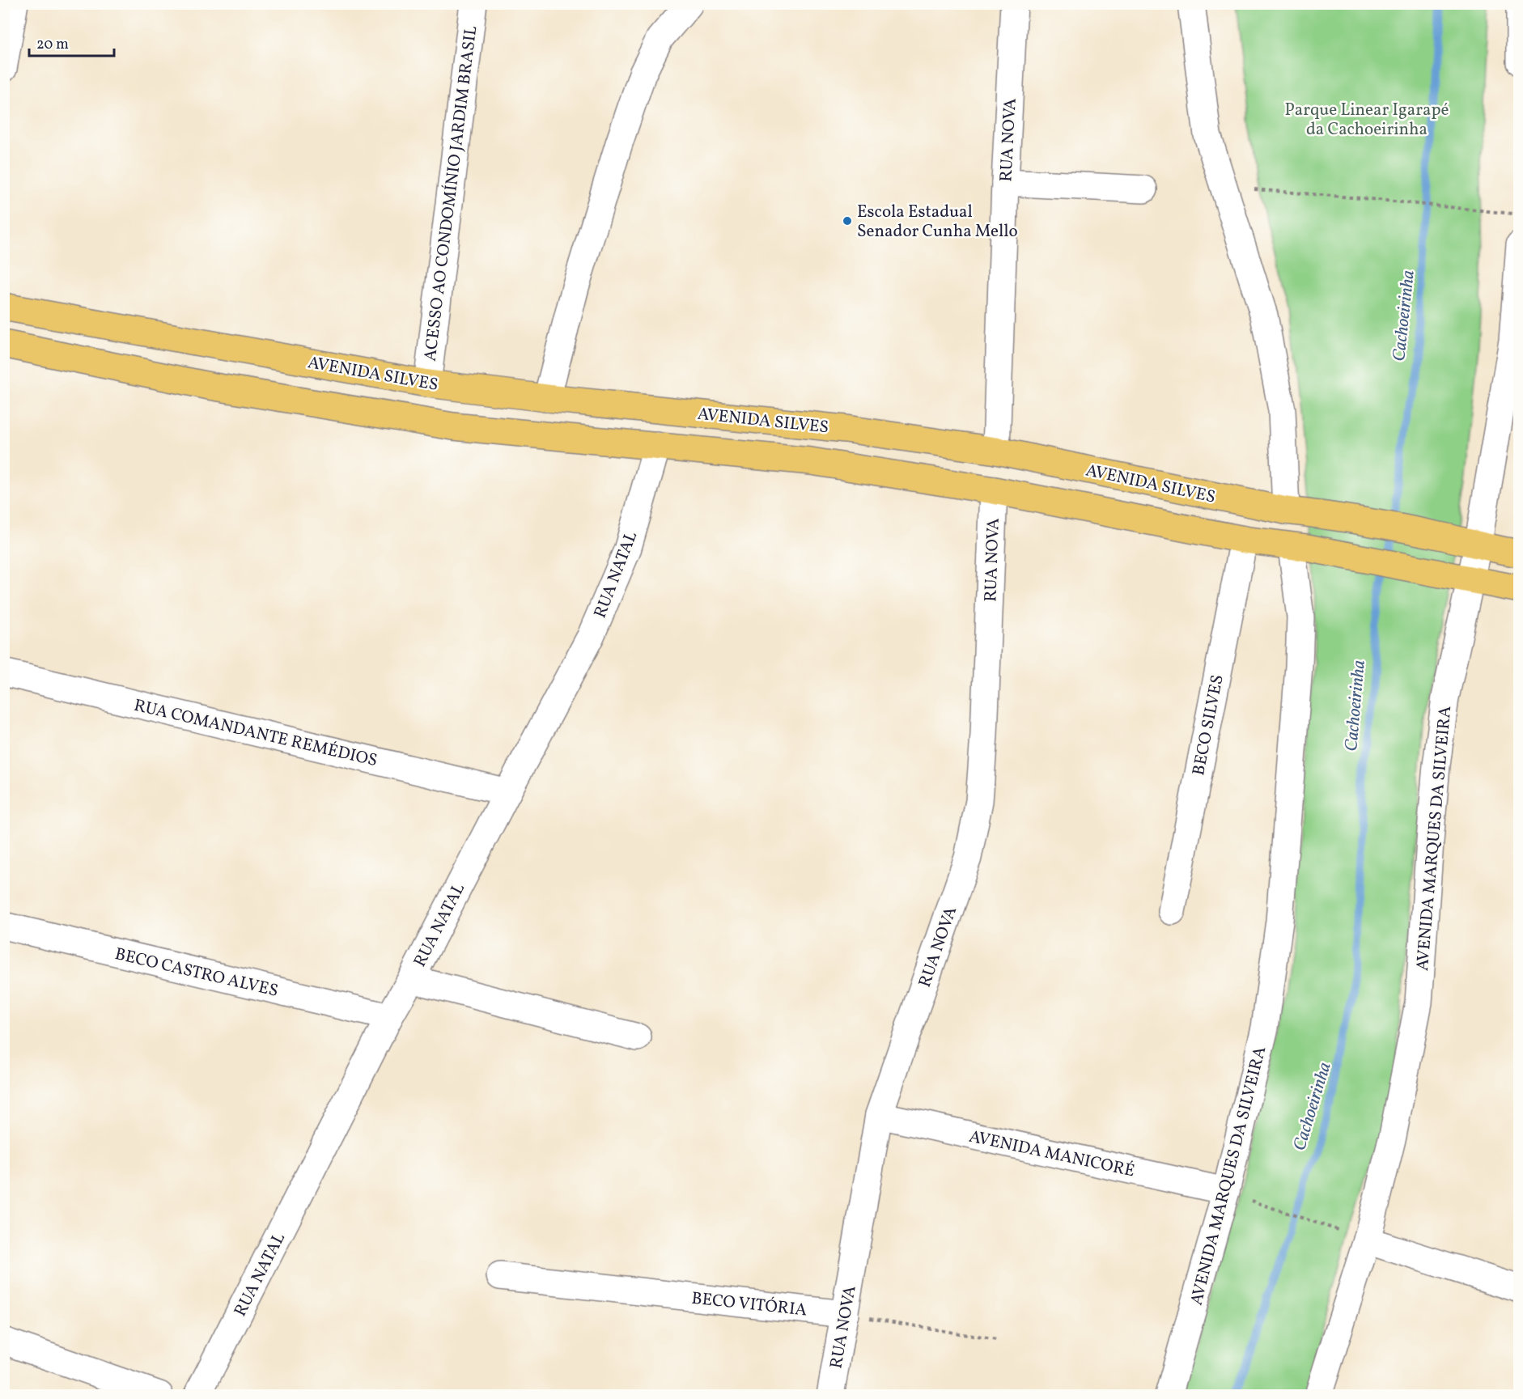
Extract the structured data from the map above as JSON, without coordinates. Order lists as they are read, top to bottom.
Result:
{
  "streets": {
    "main road": ["AVENIDA SILVES"],
    "street": [
      "RUA NOVA",
      "ACESSO AO CONDOMÍNIO JARDIM BRASIL",
      "RUA NATAL",
      "BECO SILVES",
      "RUA COMANDANTE REMÉDIOS",
      "AVENIDA MARQUES DA SILVEIRA",
      "BECO CASTRO ALVES",
      "AVENIDA MANICORÉ",
      "BECO VITÓRIA"
    ]
  },
  "crossings": [
    ["RUA NOVA", "AVENIDA SILVES"],
    ["RUA NOVA", "AVENIDA MANICORÉ"],
    ["RUA NOVA", "BECO VITÓRIA"],
    ["ACESSO AO CONDOMÍNIO JARDIM BRASIL", "AVENIDA SILVES"],
    ["AVENIDA SILVES", "AVENIDA MARQUES DA SILVEIRA"],
    ["RUA NATAL", "RUA COMANDANTE REMÉDIOS"],
    ["RUA NATAL", "BECO CASTRO ALVES"],
    ["AVENIDA MARQUES DA SILVEIRA", "AVENIDA MANICORÉ"]
  ],
  "water": ["Cachoeirinha"],
  "parks": ["Parque Linear Igarapé da Cachoeirinha"],
  "places": ["Escola Estadual Senador Cunha Mello"],
  "scale_bar": "20 m"
}
